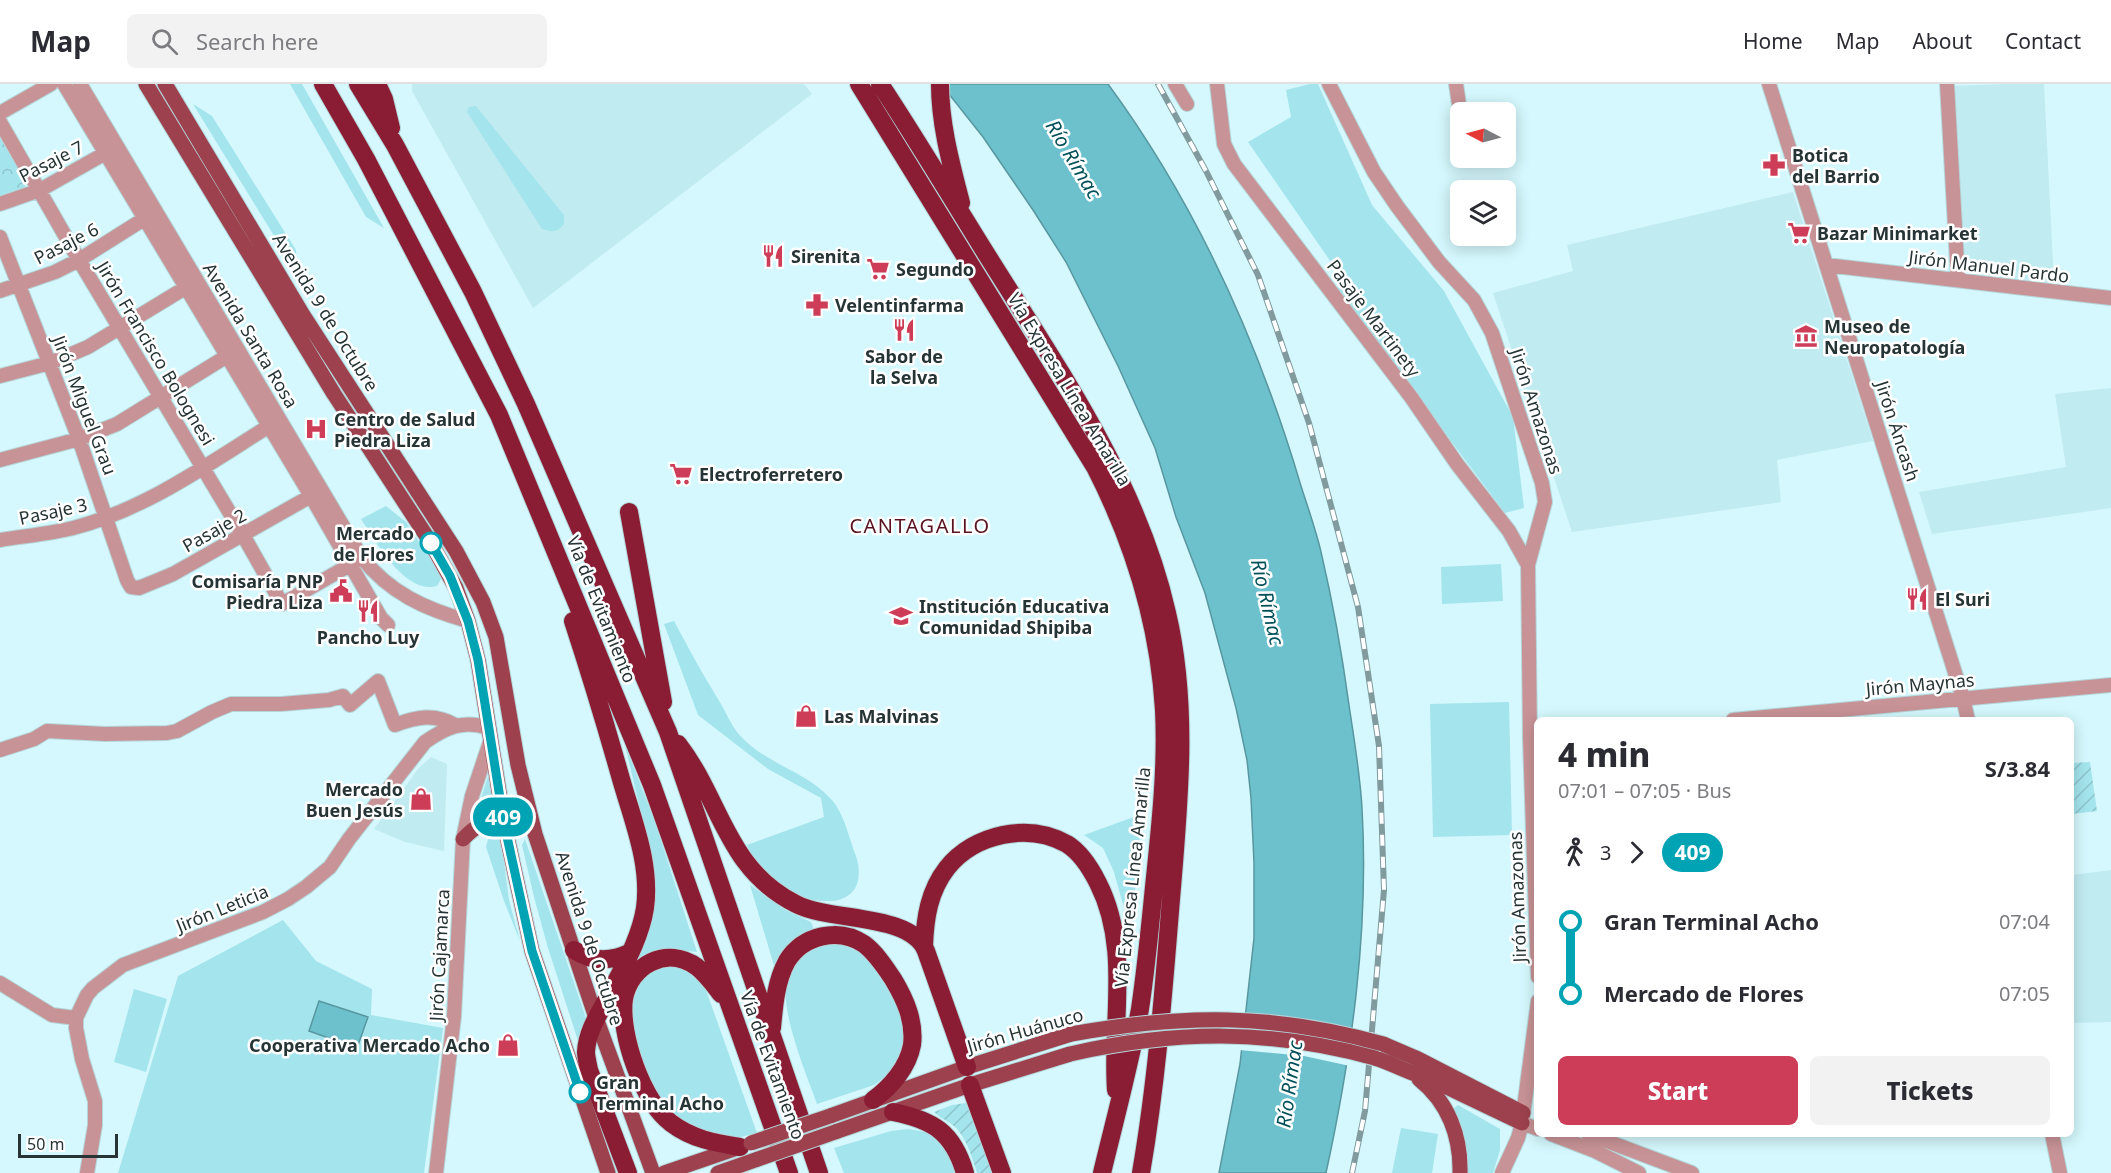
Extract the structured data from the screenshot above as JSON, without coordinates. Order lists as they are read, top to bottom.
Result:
{
  "streets": {
    "highway": ["Vía Expresa Línea Amarilla", "Vía de Evitamiento"],
    "main road": ["Avenida 9 de Octubre", "Jirón Huánuco"],
    "street": [
      "Pasaje 7",
      "Pasaje 6",
      "Jirón Manuel Pardo",
      "Pasaje Martinety",
      "Avenida Santa Rosa",
      "Jirón Francisco Bolognesi",
      "Jirón Miguel Grau",
      "Jirón Amazonas",
      "Jirón Áncash",
      "Pasaje 3",
      "Pasaje 2",
      "Jirón Maynas",
      "Jirón Leticia",
      "Jirón Cajamarca"
    ]
  },
  "crossings": [
    ["Pasaje 7", "Avenida Santa Rosa"],
    ["Pasaje 7", "Jirón Francisco Bolognesi"],
    ["Pasaje 6", "Avenida Santa Rosa"],
    ["Pasaje 6", "Jirón Francisco Bolognesi"],
    ["Pasaje 6", "Jirón Miguel Grau"],
    ["Jirón Manuel Pardo", "Jirón Áncash"],
    ["Avenida 9 de Octubre", "Avenida Santa Rosa"],
    ["Avenida 9 de Octubre", "Jirón Cajamarca"],
    ["Pasaje Martinety", "Jirón Amazonas"],
    ["Avenida Santa Rosa", "Jirón Francisco Bolognesi"],
    ["Avenida Santa Rosa", "Pasaje 3"],
    ["Avenida Santa Rosa", "Pasaje 2"],
    ["Jirón Francisco Bolognesi", "Pasaje 3"],
    ["Jirón Francisco Bolognesi", "Pasaje 2"],
    ["Jirón Miguel Grau", "Pasaje 3"],
    ["Jirón Miguel Grau", "Pasaje 2"],
    ["Jirón Áncash", "Jirón Maynas"]
  ],
  "districts": ["CANTAGALLO"],
  "water": ["Río Rímac"],
  "places": {
    "pharmacy": ["Botica del Barrio", "Velentinfarma"],
    "supermarket": ["Bazar Minimarket", "Segundo", "Electroferretero"],
    "restaurant": [
      "Sirenita",
      "Sabor de la Selva",
      "El Suri",
      "Pancho Luy"
    ],
    "museum": ["Museo de Neuropatología"],
    "hospital": ["Centro de Salud Piedra Liza"],
    "other": ["Mercado de Flores", "Gran Terminal Acho"],
    "public building": ["Comisaría PNP Piedra Liza"],
    "school or university": ["Institución Educativa Comunidad Shipiba"],
    "shop": ["Las Malvinas", "Mercado Buen Jesús", "Cooperativa Mercado Acho"]
  },
  "lines": ["bus line 409"],
  "scale_bar": "50 m",
  "north": "left",
  "page": {
    "header": "Map",
    "search": "Search here",
    "nav": [
      "Home",
      "Map",
      "About",
      "Contact"
    ],
    "on_map": "409",
    "heading": ["4 min", "07:01 – 07:05 · Bus", "S/3.84"],
    "legs": ["3", "409"],
    "list": [
      {
        "name": "Gran Terminal Acho",
        "value": "07:04"
      },
      {
        "name": "Mercado de Flores",
        "value": "07:05"
      }
    ],
    "buttons": ["Start", "Tickets"],
    "scale": "50 m"
  }
}
